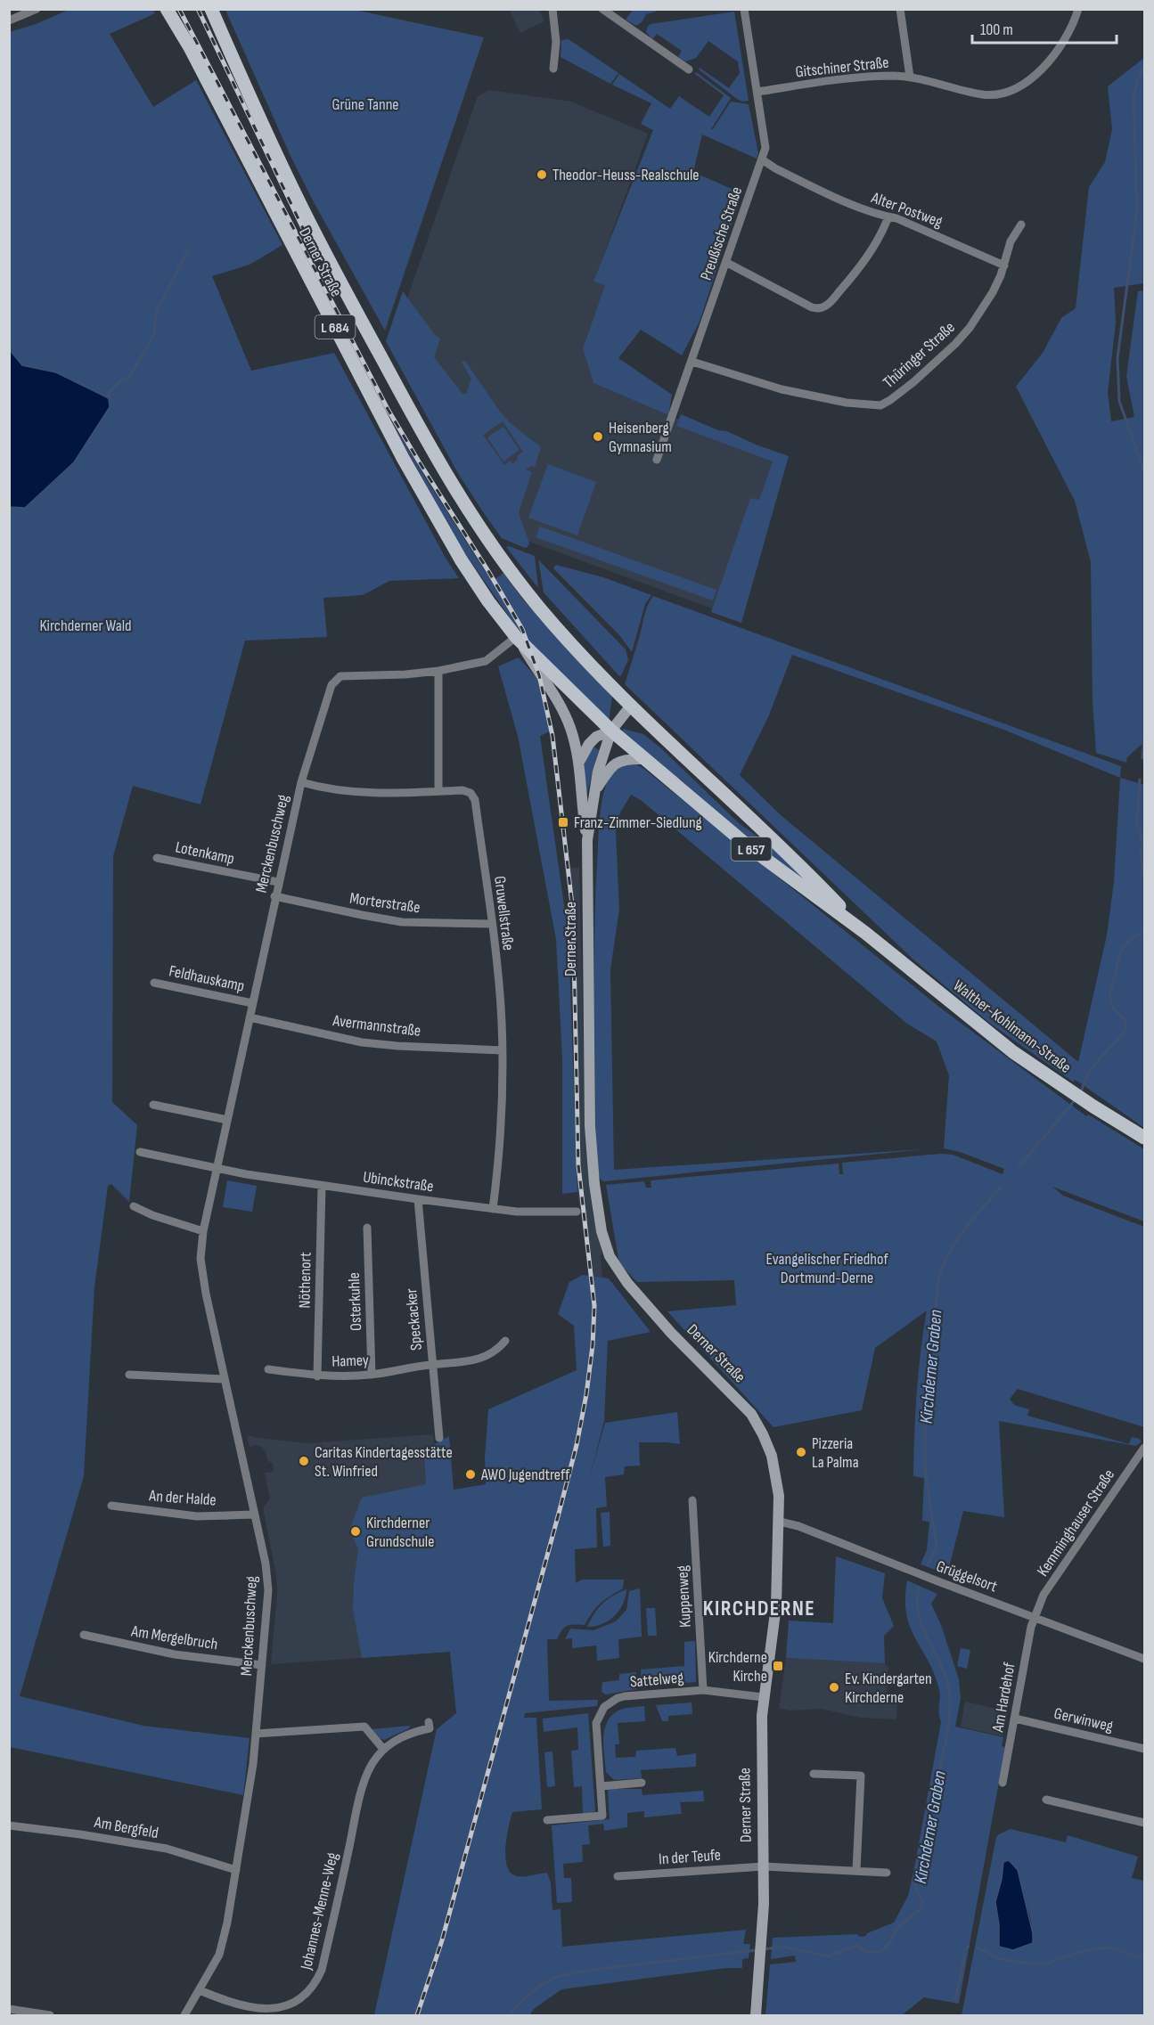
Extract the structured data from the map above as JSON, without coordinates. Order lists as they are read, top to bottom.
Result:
{
  "streets": {
    "main road": [
      "Derner Straße",
      "L 684",
      "L 657",
      "Walther-Kohlmann-Straße"
    ],
    "street": [
      "Gitschiner Straße",
      "Alter Postweg",
      "Preußische Straße",
      "Thüringer Straße",
      "Merckenbuschweg",
      "Lotenkamp",
      "Morterstraße",
      "Gruwellstraße",
      "Feldhauskamp",
      "Avermannstraße",
      "Ubinckstraße",
      "Nöthenort",
      "Osterkuhle",
      "Speckacker",
      "Hamey",
      "An der Halde",
      "Kemminghauser Straße",
      "Grüggelsort",
      "Kuppenweg",
      "Am Mergelbruch",
      "Sattelweg",
      "Am Hardehof",
      "Gerwinweg",
      "Am Bergfeld",
      "In der Teufe",
      "Johannes-Menne-Weg"
    ]
  },
  "crossings": [
    ["Gitschiner Straße", "Preußische Straße"],
    ["Alter Postweg", "Preußische Straße"],
    ["Alter Postweg", "Thüringer Straße"],
    ["Preußische Straße", "Thüringer Straße"],
    ["Derner Straße", "L 684"],
    ["Derner Straße", "Merckenbuschweg"],
    ["Derner Straße", "Walther-Kohlmann-Straße"],
    ["Derner Straße", "Grüggelsort"],
    ["Derner Straße", "Sattelweg"],
    ["Derner Straße", "In der Teufe"],
    ["L 684", "Merckenbuschweg"],
    ["L 684", "Walther-Kohlmann-Straße"],
    ["Merckenbuschweg", "Lotenkamp"],
    ["Merckenbuschweg", "Morterstraße"],
    ["Merckenbuschweg", "Gruwellstraße"],
    ["Merckenbuschweg", "Feldhauskamp"],
    ["Merckenbuschweg", "Avermannstraße"],
    ["Merckenbuschweg", "Ubinckstraße"],
    ["Merckenbuschweg", "An der Halde"],
    ["Merckenbuschweg", "Am Mergelbruch"],
    ["Merckenbuschweg", "Am Bergfeld"],
    ["Merckenbuschweg", "Johannes-Menne-Weg"],
    ["Morterstraße", "Gruwellstraße"],
    ["Gruwellstraße", "Avermannstraße"],
    ["Gruwellstraße", "Ubinckstraße"],
    ["Ubinckstraße", "Nöthenort"],
    ["Ubinckstraße", "Speckacker"],
    ["Nöthenort", "Hamey"],
    ["Osterkuhle", "Hamey"],
    ["Speckacker", "Hamey"],
    ["Kemminghauser Straße", "Grüggelsort"],
    ["Kemminghauser Straße", "Am Hardehof"],
    ["Grüggelsort", "Am Hardehof"],
    ["Kuppenweg", "Sattelweg"],
    ["Am Hardehof", "Gerwinweg"]
  ],
  "districts": ["KIRCHDERNE"],
  "water": ["Kirchderner Graben"],
  "parks": ["Grüne Tanne", "Kirchderner Wald", "Evangelischer Friedhof Dortmund-Derne"],
  "places": {
    "other": [
      "Theodor-Heuss-Realschule",
      "Heisenberg Gymnasium",
      "Pizzeria La Palma",
      "Caritas Kindertagesstätte St. Winfried",
      "AWO Jugendtreff",
      "Kirchderner Grundschule",
      "Ev. Kindergarten Kirchderne"
    ],
    "transit": ["Franz-Zimmer-Siedlung", "Kirchderne Kirche"]
  },
  "scale_bar": "100 m"
}
